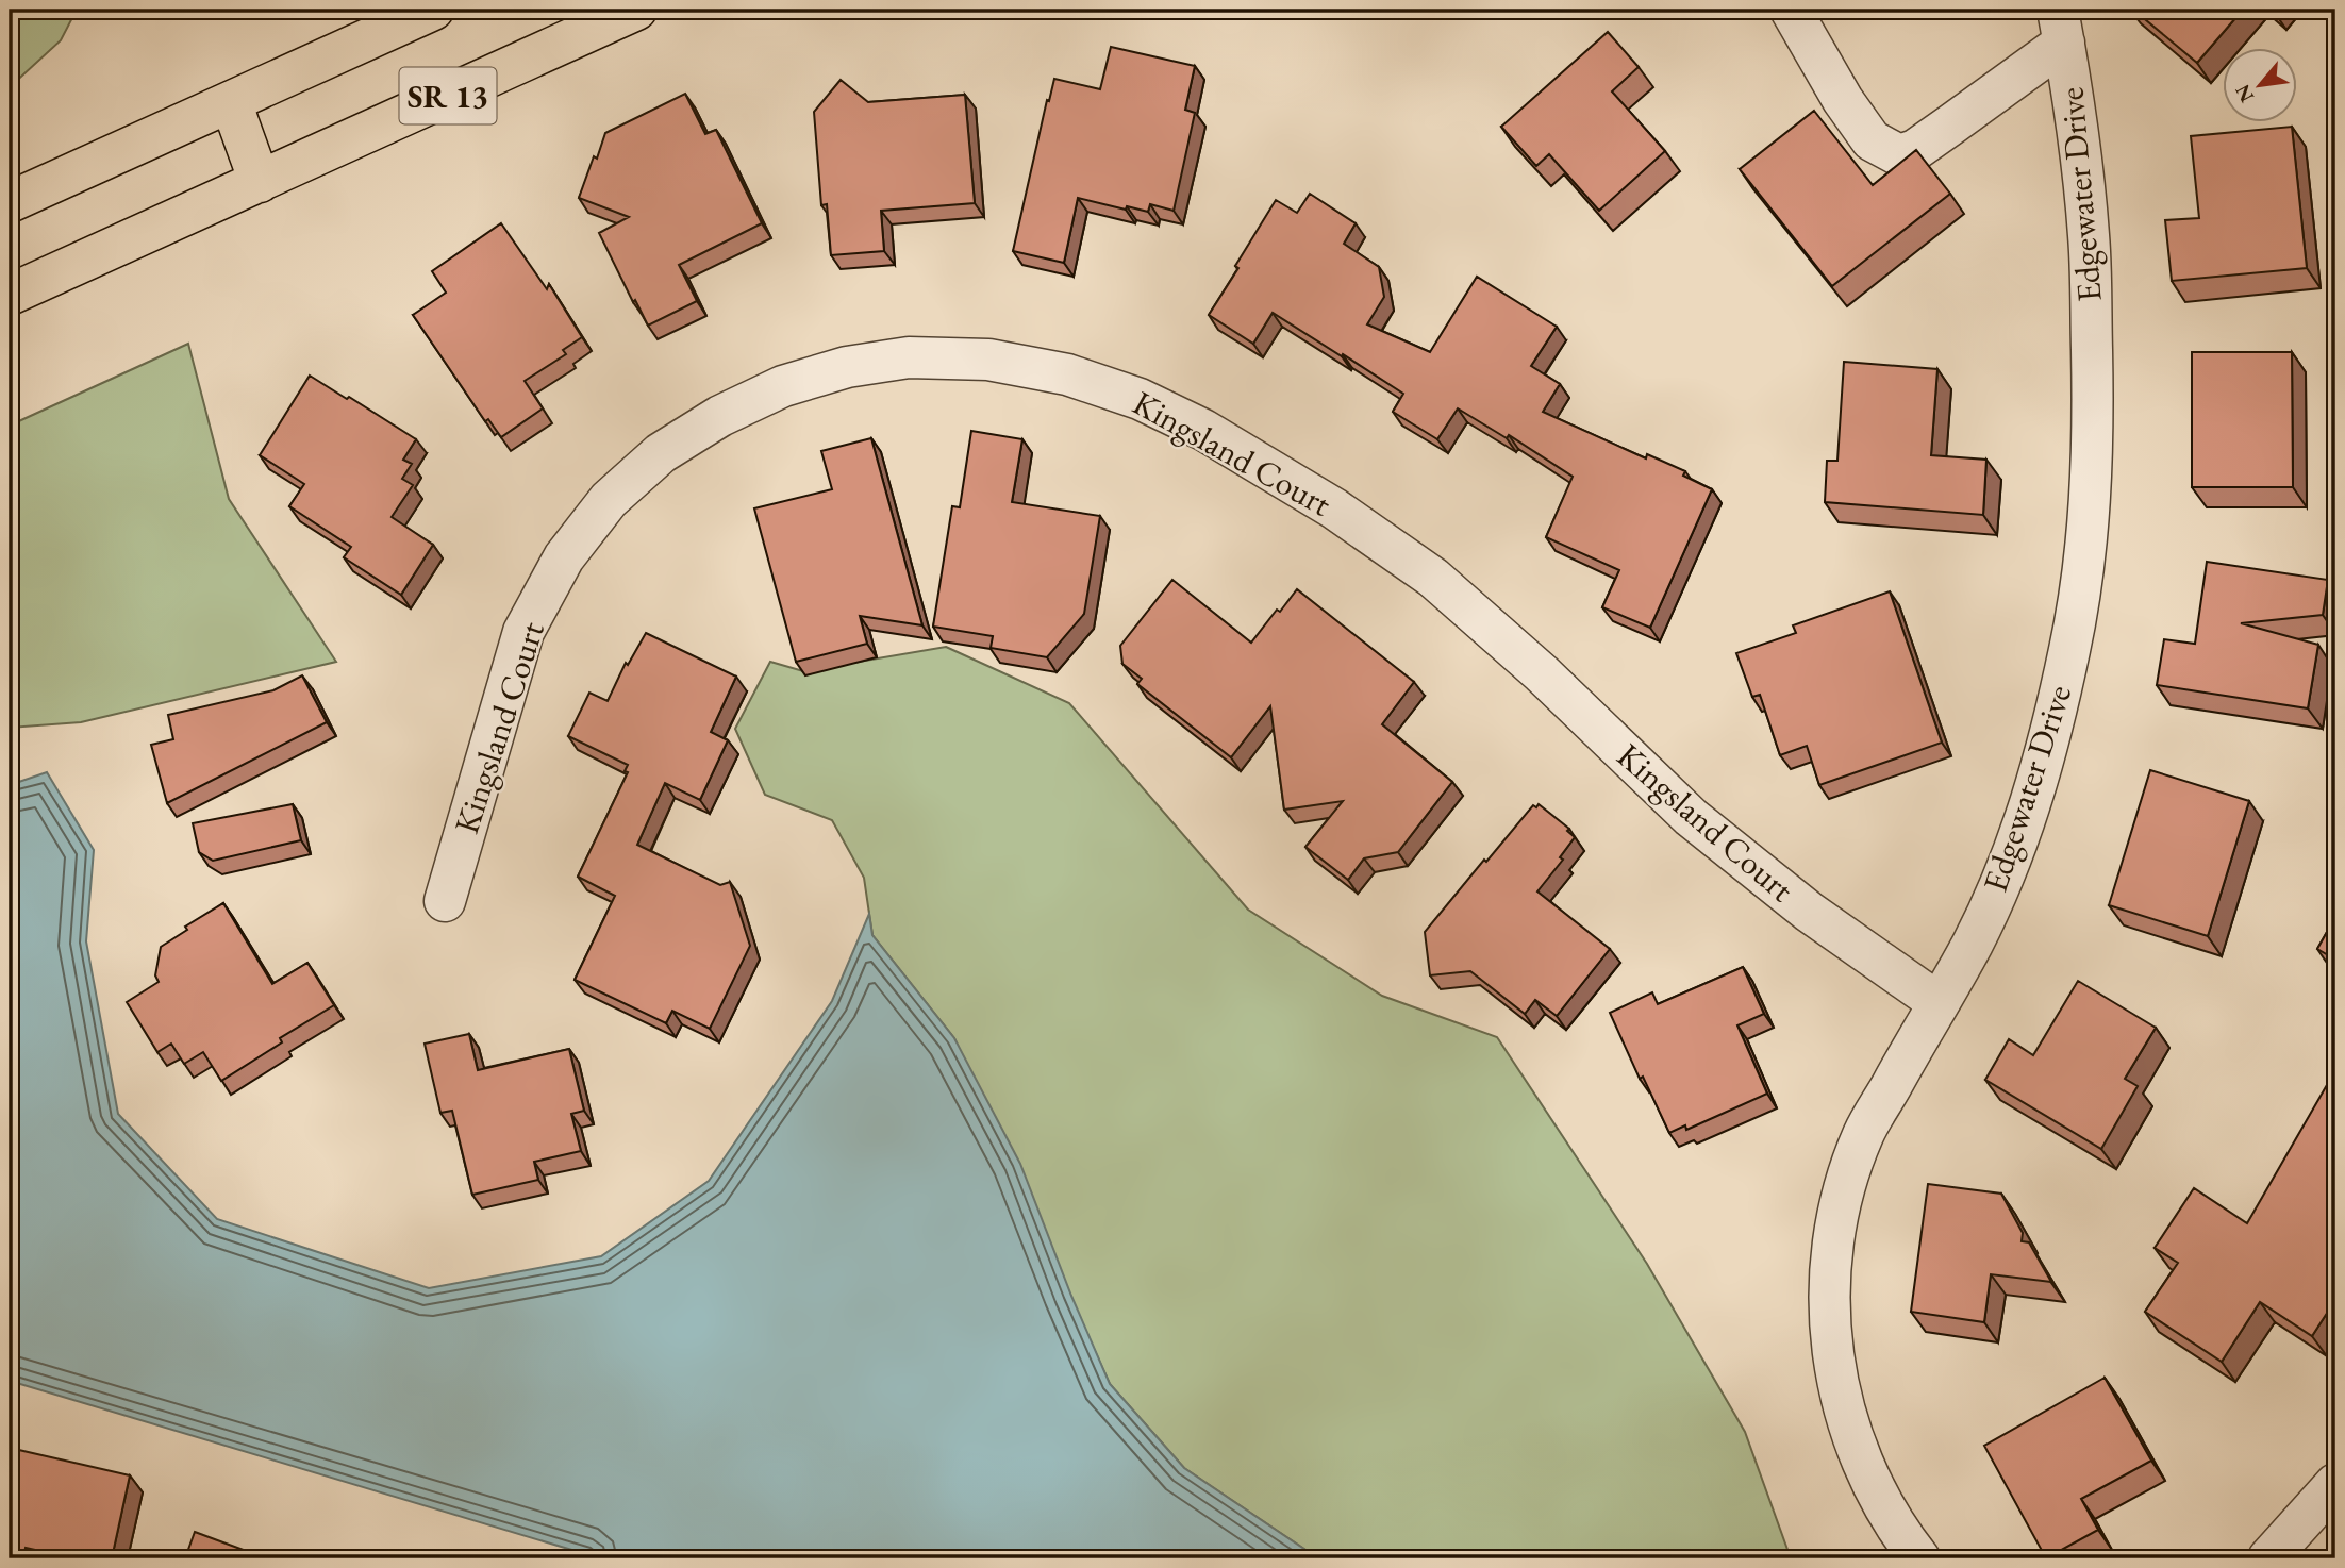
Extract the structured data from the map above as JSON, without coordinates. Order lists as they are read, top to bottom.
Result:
{
  "streets": {
    "main road": ["SR 13"],
    "street": ["Edgewater Drive", "Kingsland Court"]
  },
  "crossings": [
    ["Edgewater Drive", "Kingsland Court"]
  ],
  "north": "bottom left"
}
